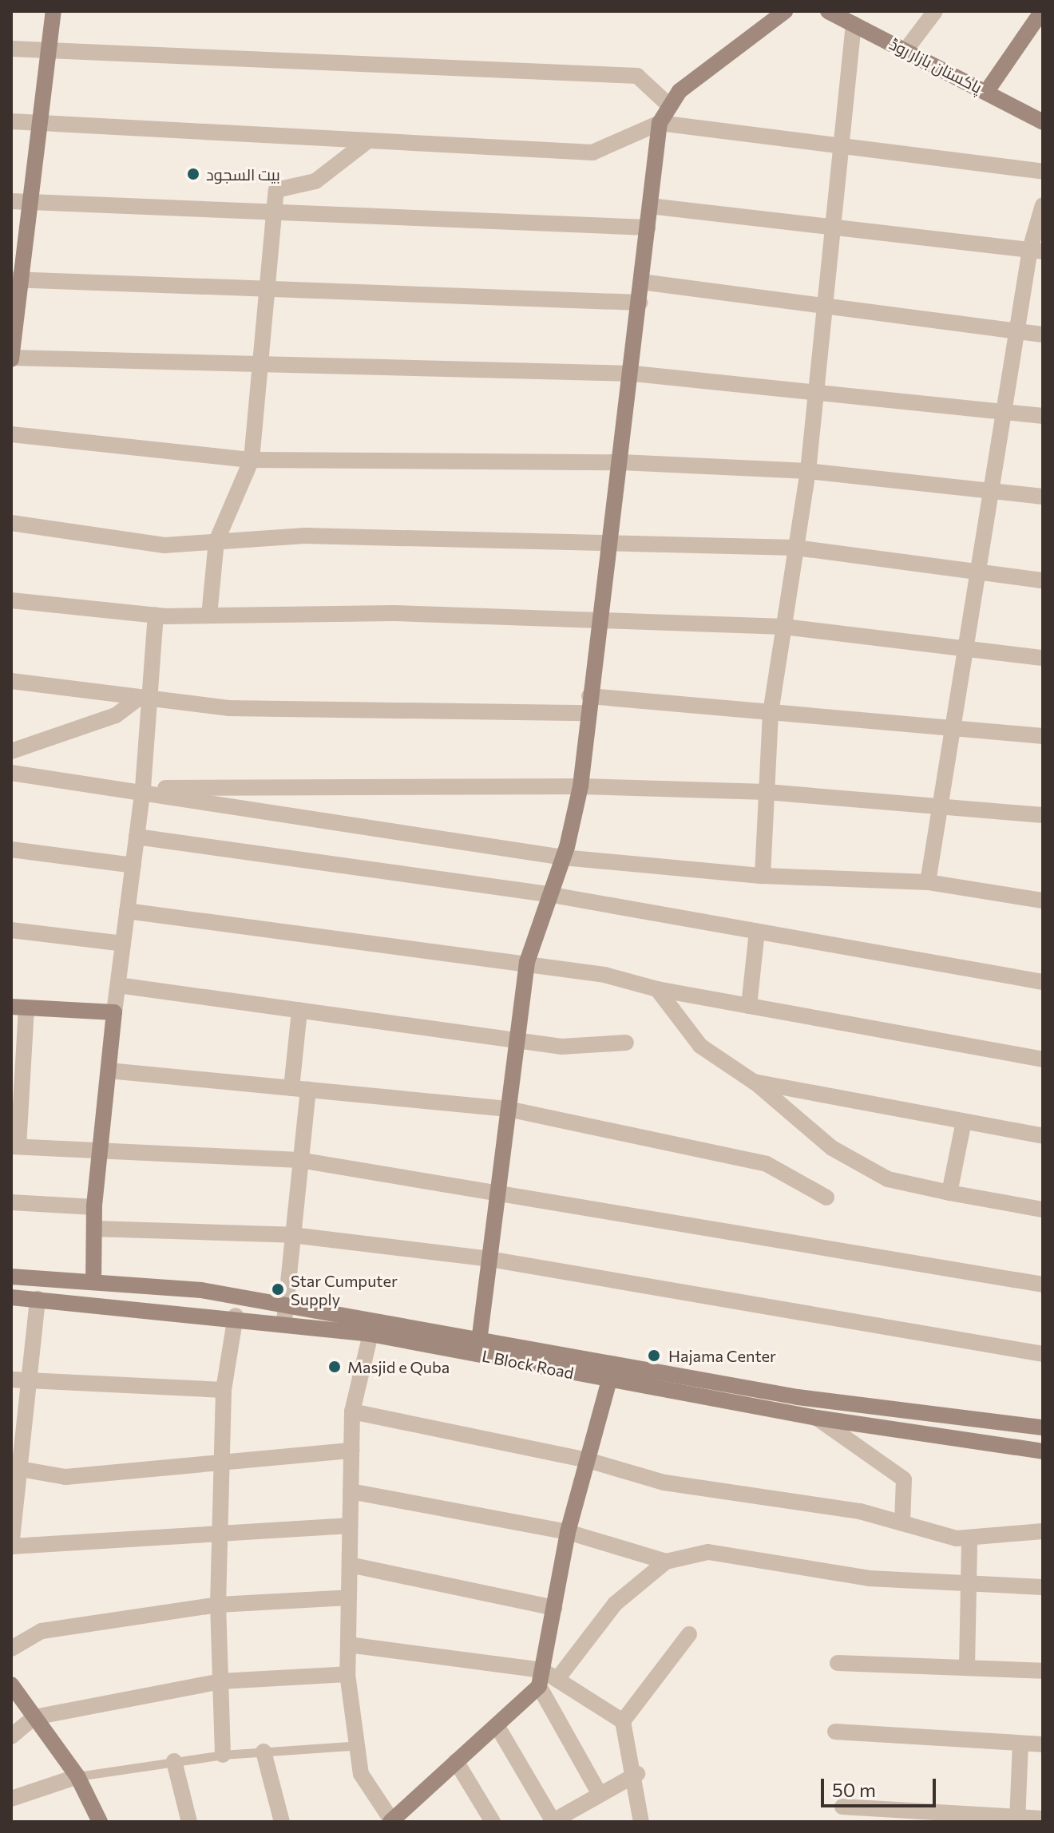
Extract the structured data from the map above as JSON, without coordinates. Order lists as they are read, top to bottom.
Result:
{
  "streets": {
    "street": ["پاکستان بازار روڈ", "L Block Road"]
  },
  "places": [
    "بیت السجود",
    "Star Cumputer Supply",
    "Hajama Center",
    "Masjid e Quba"
  ],
  "scale_bar": "50 m"
}
